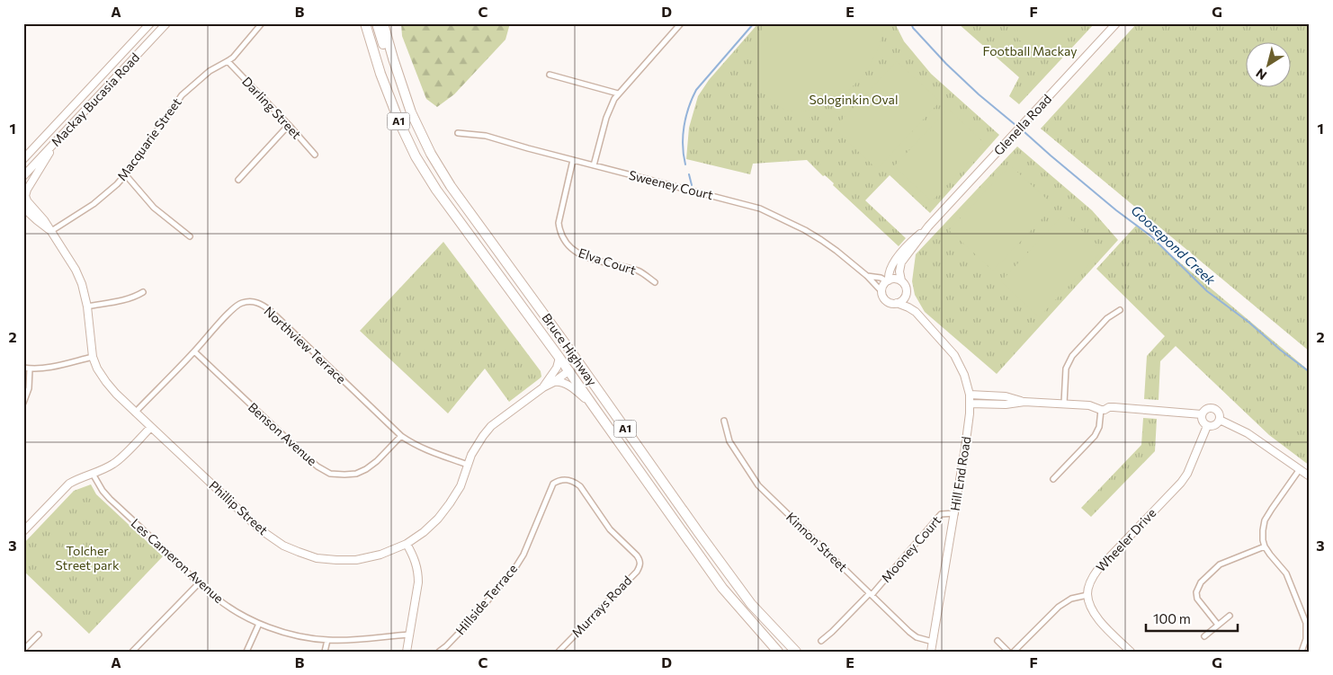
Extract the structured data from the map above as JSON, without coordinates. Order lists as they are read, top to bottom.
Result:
{
  "streets": {
    "highway": ["A1", "Bruce Highway"],
    "street": [
      "Mackay Bucasia Road",
      "Darling Street",
      "Glenella Road",
      "Macquarie Street",
      "Sweeney Court",
      "Elva Court",
      "Northview Terrace",
      "Benson Avenue",
      "Hill End Road",
      "Phillip Street",
      "Wheeler Drive",
      "Kinnon Street",
      "Mooney Court",
      "Les Cameron Avenue",
      "Hillside Terrace",
      "Murrays Road"
    ]
  },
  "crossings": [
    ["Darling Street", "Macquarie Street"],
    ["Glenella Road", "Sweeney Court"],
    ["Glenella Road", "Hill End Road"],
    ["Macquarie Street", "Phillip Street"],
    ["Sweeney Court", "Elva Court"],
    ["Sweeney Court", "Hill End Road"],
    ["Northview Terrace", "Benson Avenue"],
    ["Northview Terrace", "Phillip Street"],
    ["Hill End Road", "Kinnon Street"],
    ["Hill End Road", "Mooney Court"],
    ["Kinnon Street", "Mooney Court"],
    ["Hillside Terrace", "Murrays Road"]
  ],
  "water": ["Goosepond Creek"],
  "parks": ["Football Mackay", "Sologinkin Oval", "Tolcher Street park"],
  "scale_bar": "100 m",
  "north": "bottom left",
  "grid": {
    "columns": [
      "A",
      "B",
      "C",
      "D",
      "E",
      "F",
      "G"
    ],
    "rows": ["1", "2", "3"]
  }
}
